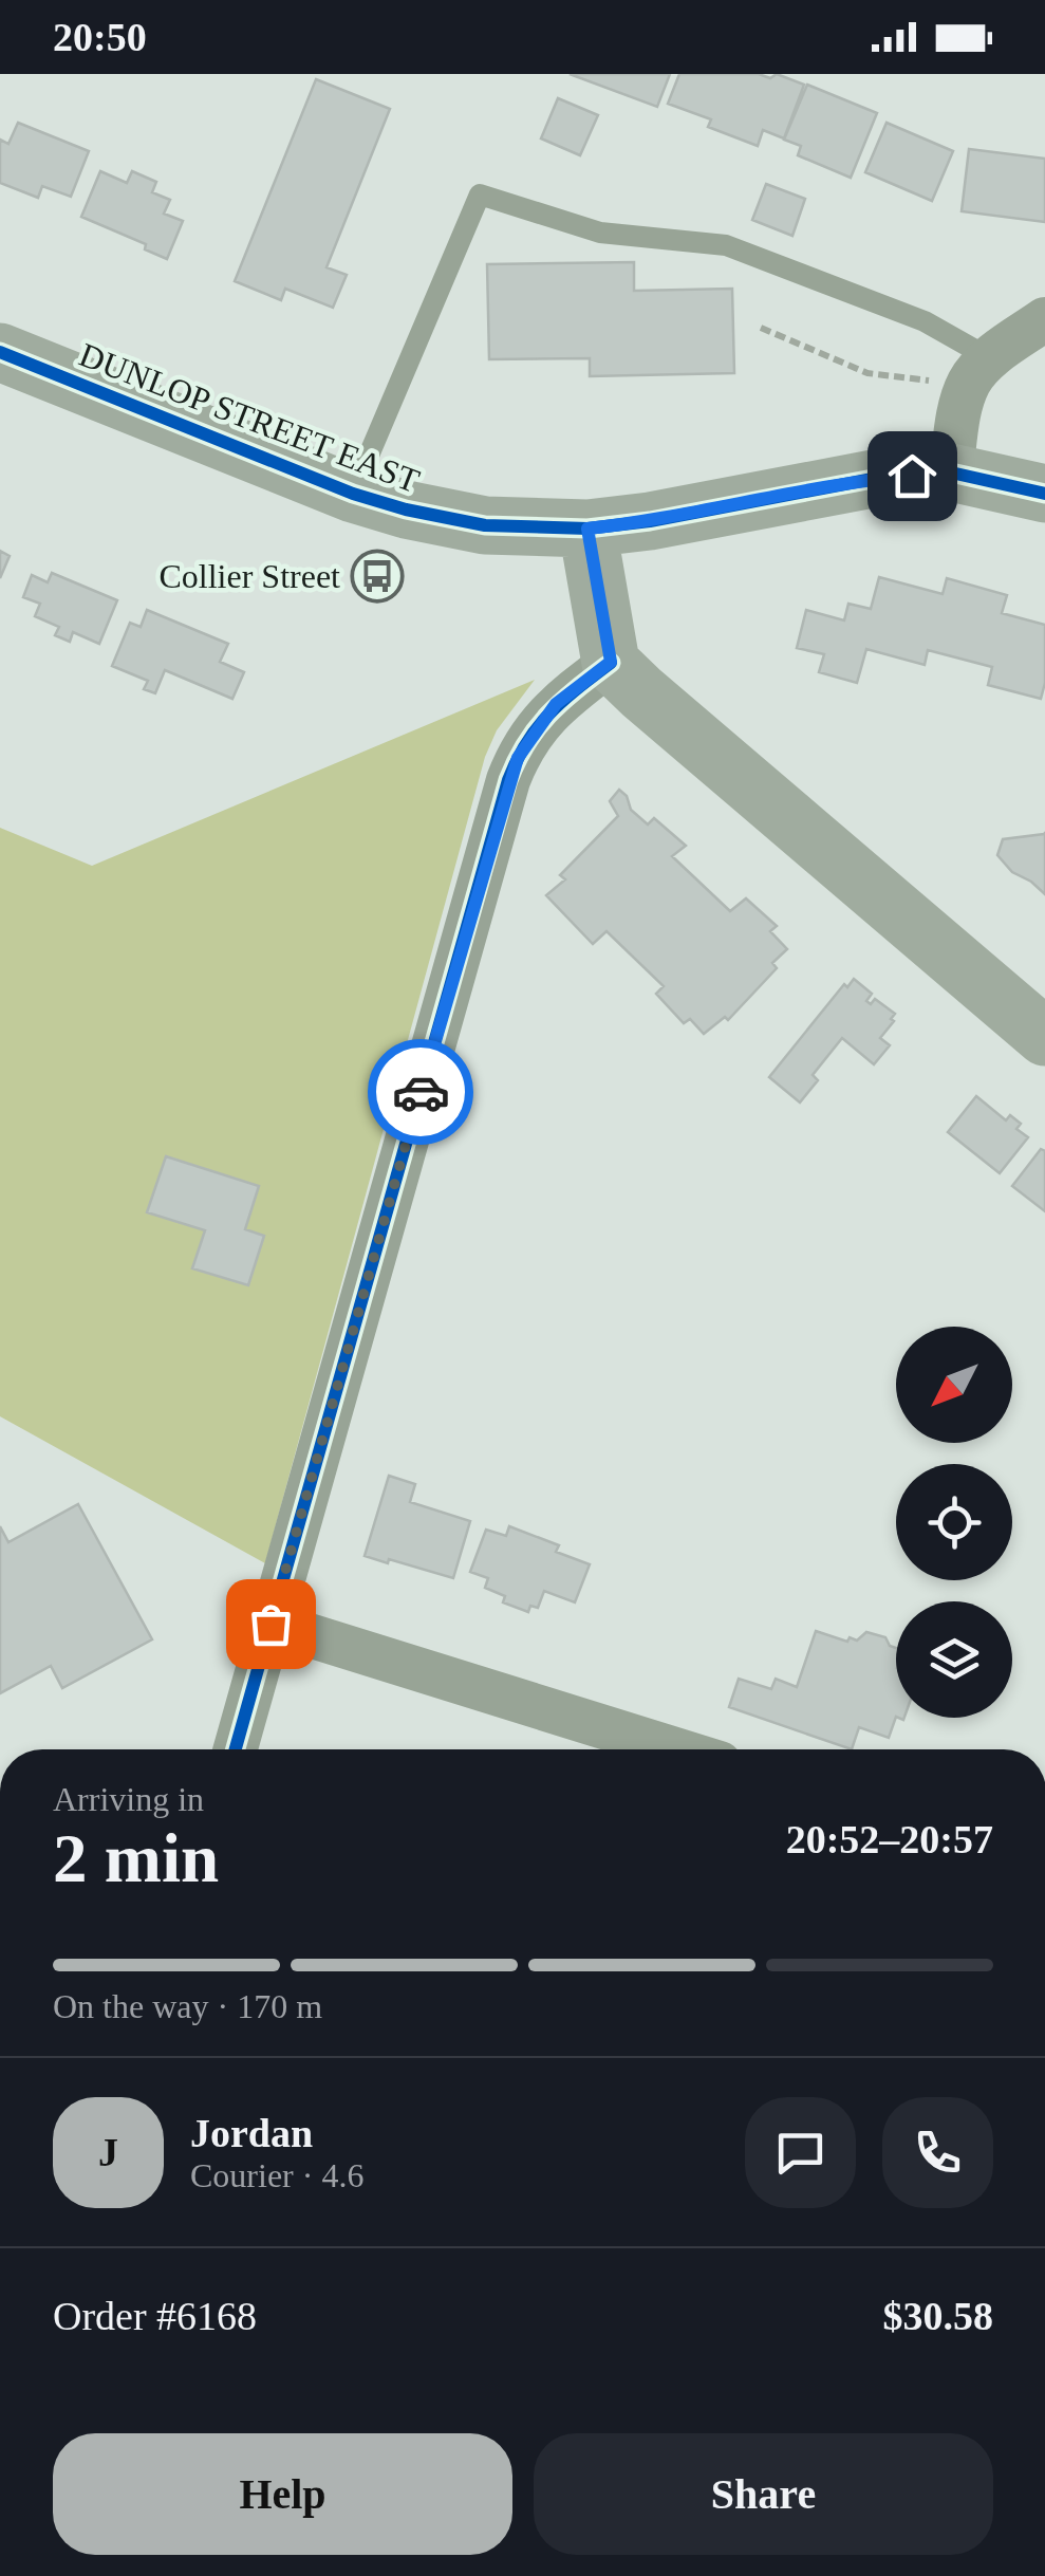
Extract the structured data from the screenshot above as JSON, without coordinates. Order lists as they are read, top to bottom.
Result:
{
  "streets": {
    "main road": ["DUNLOP STREET EAST"]
  },
  "places": {
    "bus stop": ["Collier Street"]
  },
  "north": "bottom left",
  "page": {
    "status": "20:50",
    "heading": ["2 min", "Arriving in", "20:52–20:57"],
    "panel": [
      "Jordan",
      "Courier · 4.6",
      "Order #6168",
      "$30.58"
    ],
    "bar": "On the way · 170 m",
    "round": "J",
    "buttons": ["Help", "Share"]
  }
}
